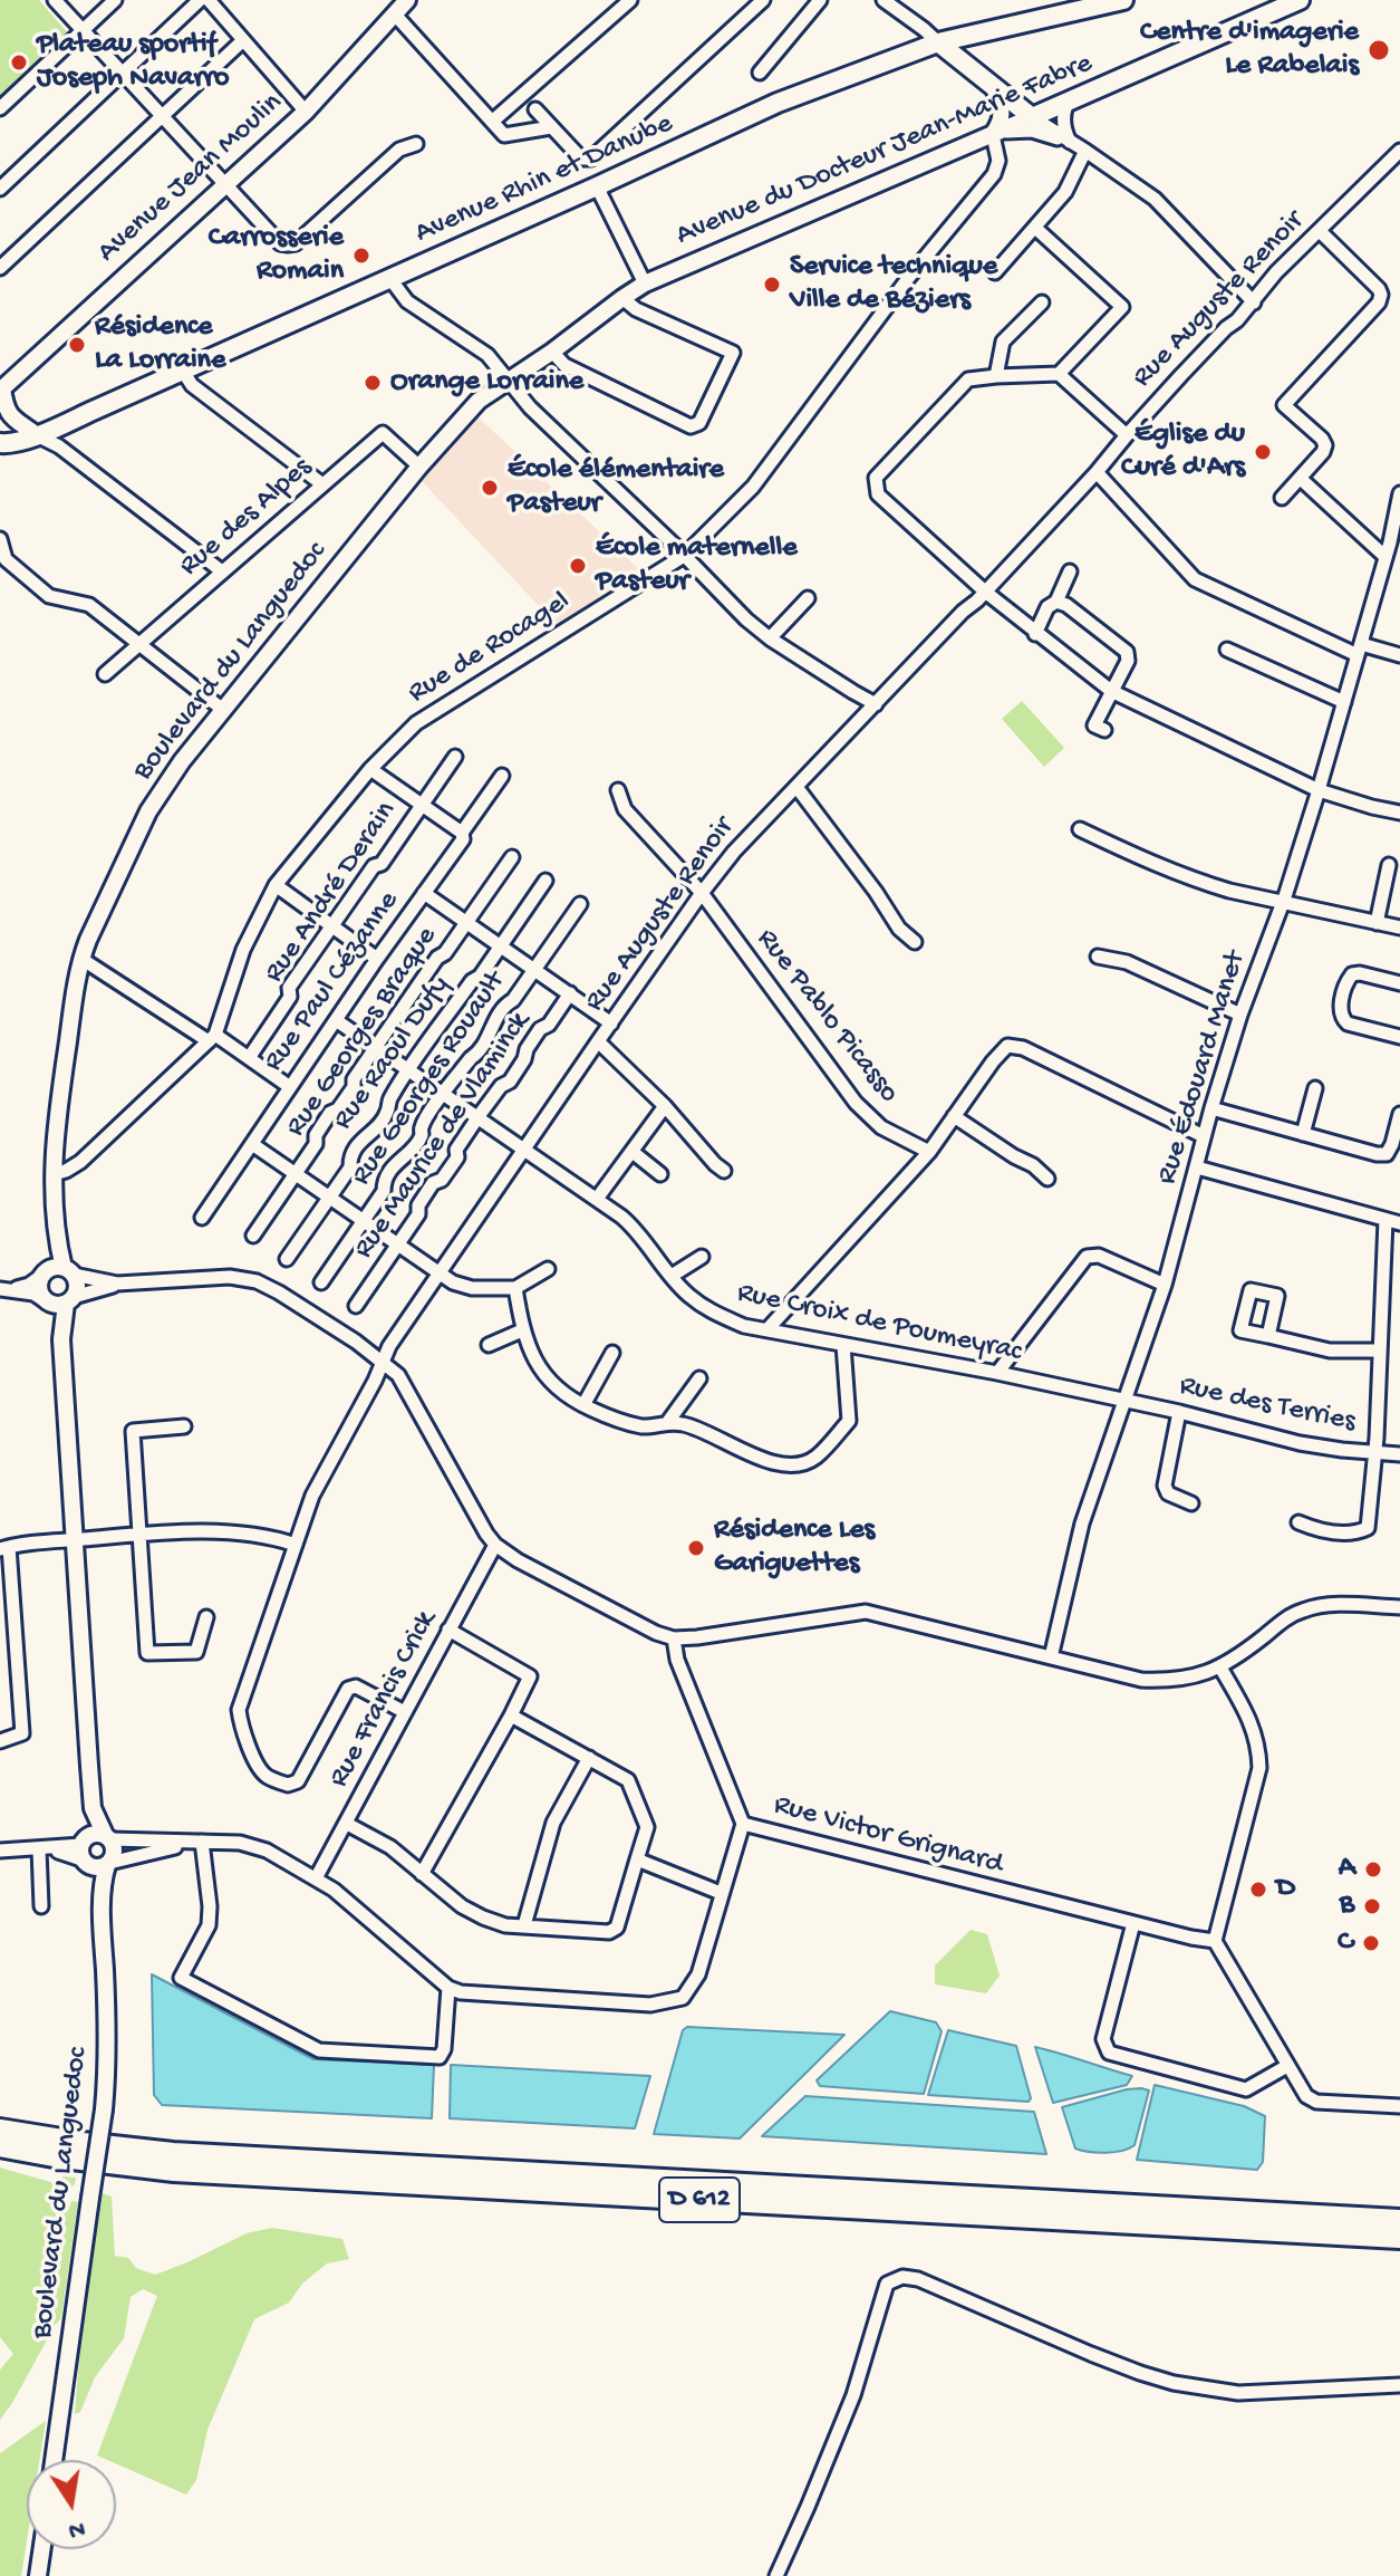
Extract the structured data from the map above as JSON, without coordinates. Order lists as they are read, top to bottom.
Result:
{
  "streets": {
    "highway": ["D 612"],
    "main road": ["Avenue du Docteur Jean-Marie Fabre", "Avenue Rhin et Danube"],
    "street": [
      "Avenue Jean Moulin",
      "Rue Auguste Renoir",
      "Rue des Alpes",
      "Rue de Rocagel",
      "Boulevard du Languedoc",
      "Rue André Derain",
      "Rue Paul Cézanne",
      "Rue Pablo Picasso",
      "Rue Georges Braque",
      "Rue Raoul Dufy",
      "Rue Édouard Manet",
      "Rue Georges Rouault",
      "Rue Maurice de Vlaminck",
      "Rue Croix de Poumeyrac",
      "Rue des Terries",
      "Rue Francis Crick",
      "Rue Victor Grignard"
    ]
  },
  "crossings": [
    ["Avenue du Docteur Jean-Marie Fabre", "Rue de Rocagel"],
    ["Avenue du Docteur Jean-Marie Fabre", "Boulevard du Languedoc"],
    ["Rue Auguste Renoir", "Rue Pablo Picasso"],
    ["Rue Auguste Renoir", "Rue Croix de Poumeyrac"],
    ["Rue Auguste Renoir", "Rue Francis Crick"],
    ["Rue des Alpes", "Boulevard du Languedoc"],
    ["Rue de Rocagel", "Boulevard du Languedoc"],
    ["Rue Paul Cézanne", "Rue Croix de Poumeyrac"],
    ["Rue Georges Braque", "Rue Croix de Poumeyrac"],
    ["Rue Raoul Dufy", "Rue Croix de Poumeyrac"],
    ["Rue Édouard Manet", "Rue Croix de Poumeyrac"],
    ["Rue Édouard Manet", "Rue des Terries"],
    ["Rue Georges Rouault", "Rue Croix de Poumeyrac"],
    ["Rue Maurice de Vlaminck", "Rue Croix de Poumeyrac"],
    ["Rue Croix de Poumeyrac", "Rue des Terries"]
  ],
  "places": [
    "Centre d'imagerie Le Rabelais",
    "Plateau sportif Joseph Navarro",
    "Carrosserie Romain",
    "Service technique Ville de Béziers",
    "Résidence La Lorraine",
    "Orange Lorraine",
    "Église du Curé d'Ars",
    "École élémentaire Pasteur",
    "École maternelle Pasteur",
    "Résidence Les Gariguettes",
    "A",
    "D",
    "B",
    "C"
  ],
  "north": "bottom"
}
